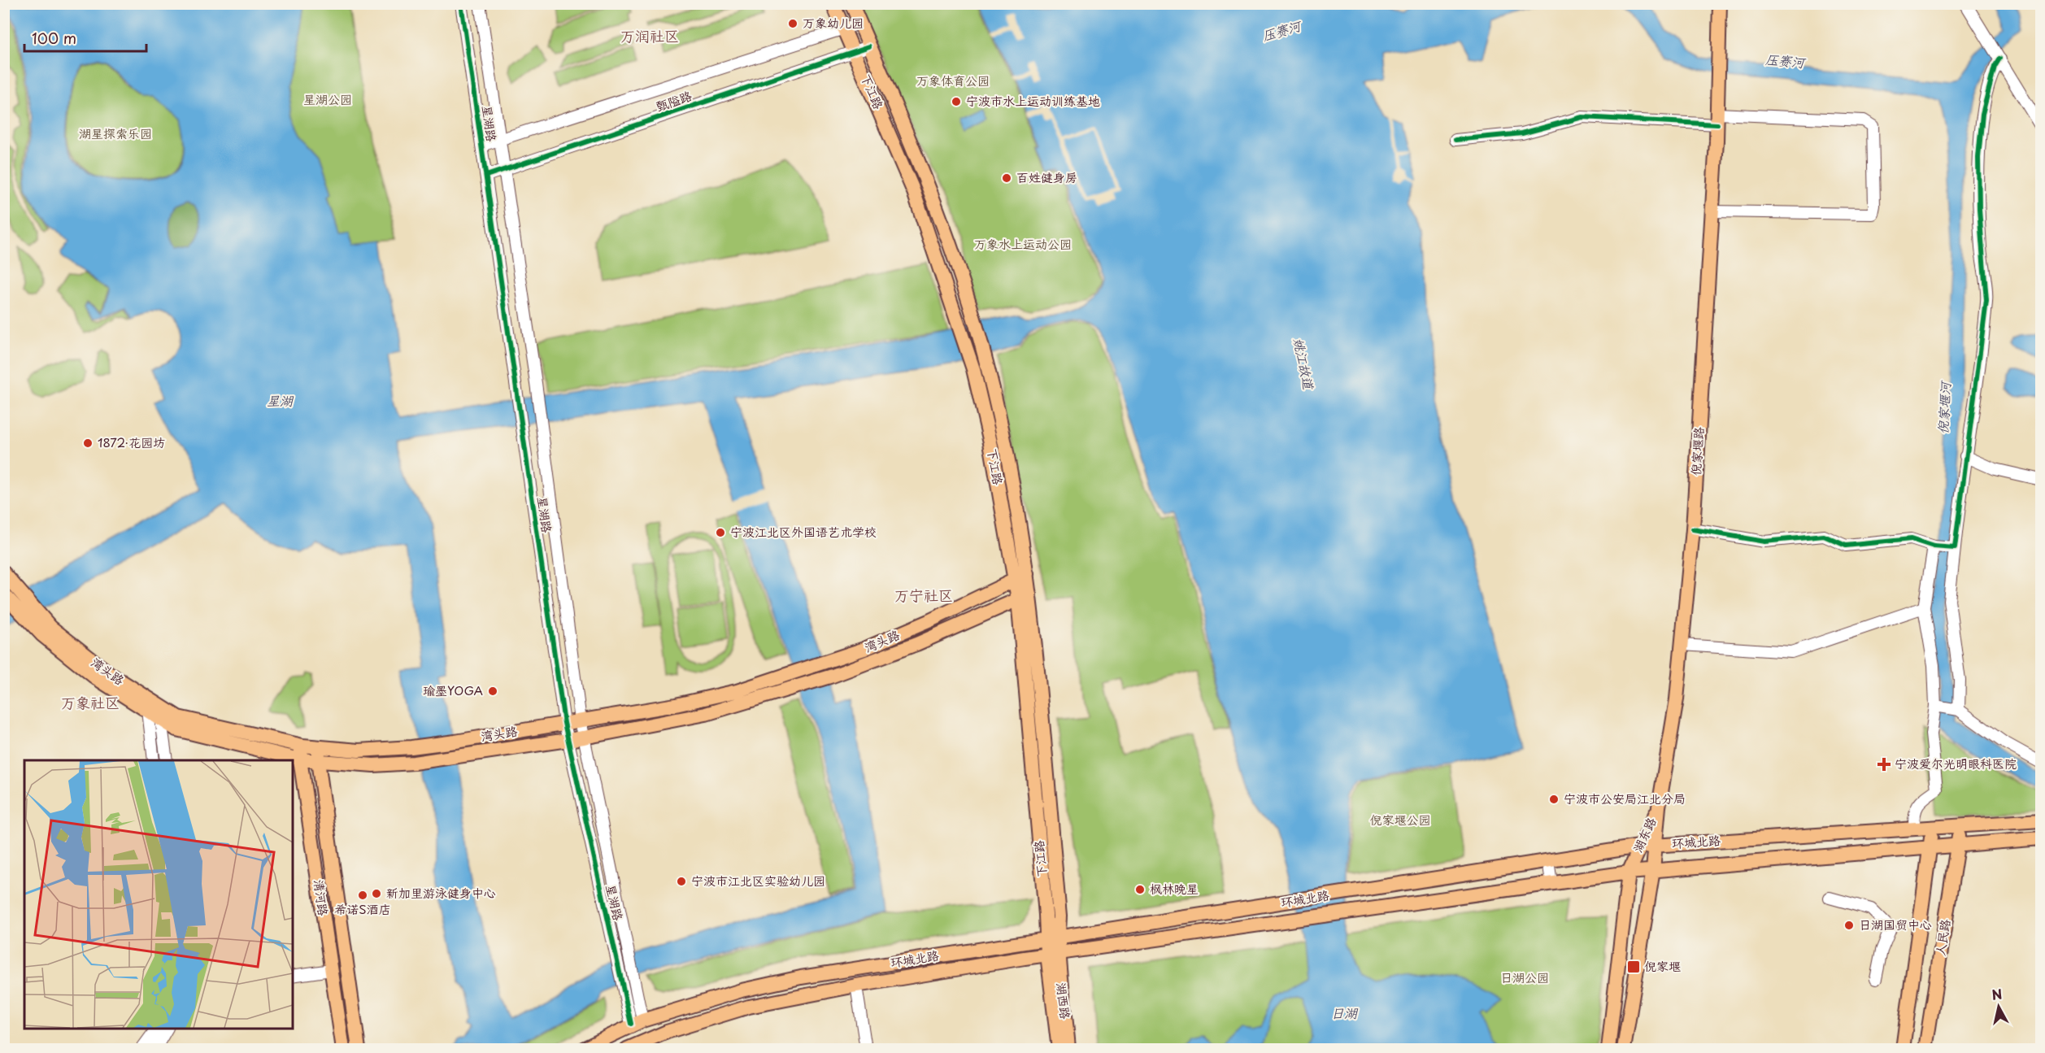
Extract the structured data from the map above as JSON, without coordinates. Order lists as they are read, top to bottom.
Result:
{
  "streets": {
    "main road": [
      "下江路",
      "倪家堰路",
      "湾头路",
      "湖东路",
      "环城北路",
      "清河路",
      "人民路",
      "湖西路"
    ],
    "street": ["甄隘路", "星湖路"]
  },
  "crossings": [
    ["下江路", "甄隘路"],
    ["下江路", "湾头路"],
    ["下江路", "环城北路"],
    ["下江路", "湖西路"],
    ["甄隘路", "星湖路"],
    ["星湖路", "湾头路"],
    ["星湖路", "环城北路"],
    ["倪家堰路", "湖东路"],
    ["湾头路", "清河路"],
    ["湖东路", "环城北路"],
    ["环城北路", "人民路"],
    ["环城北路", "湖西路"]
  ],
  "districts": ["万润社区", "万宁社区", "万象社区"],
  "water": [
    "压赛河",
    "姚江故道",
    "星湖",
    "倪家堰河",
    "日湖"
  ],
  "parks": [
    "万象体育公园",
    "星湖公园",
    "湖星探索乐园",
    "万象水上运动公园",
    "倪家堰公园",
    "日湖公园"
  ],
  "places": {
    "other": [
      "万象幼儿园",
      "宁波市水上运动训练基地",
      "百姓健身房",
      "1872·花园坊",
      "宁波江北区外国语艺术学校",
      "瑜墨YOGA",
      "宁波市公安局江北分局",
      "宁波市江北区实验幼儿园",
      "枫林晚星",
      "新加里游泳健身中心",
      "希诺S酒店",
      "日湖国贸中心"
    ],
    "health": ["宁波爱尔光明眼科医院"],
    "transit": ["倪家堰"]
  },
  "scale_bar": "100 m",
  "north": "top"
}
